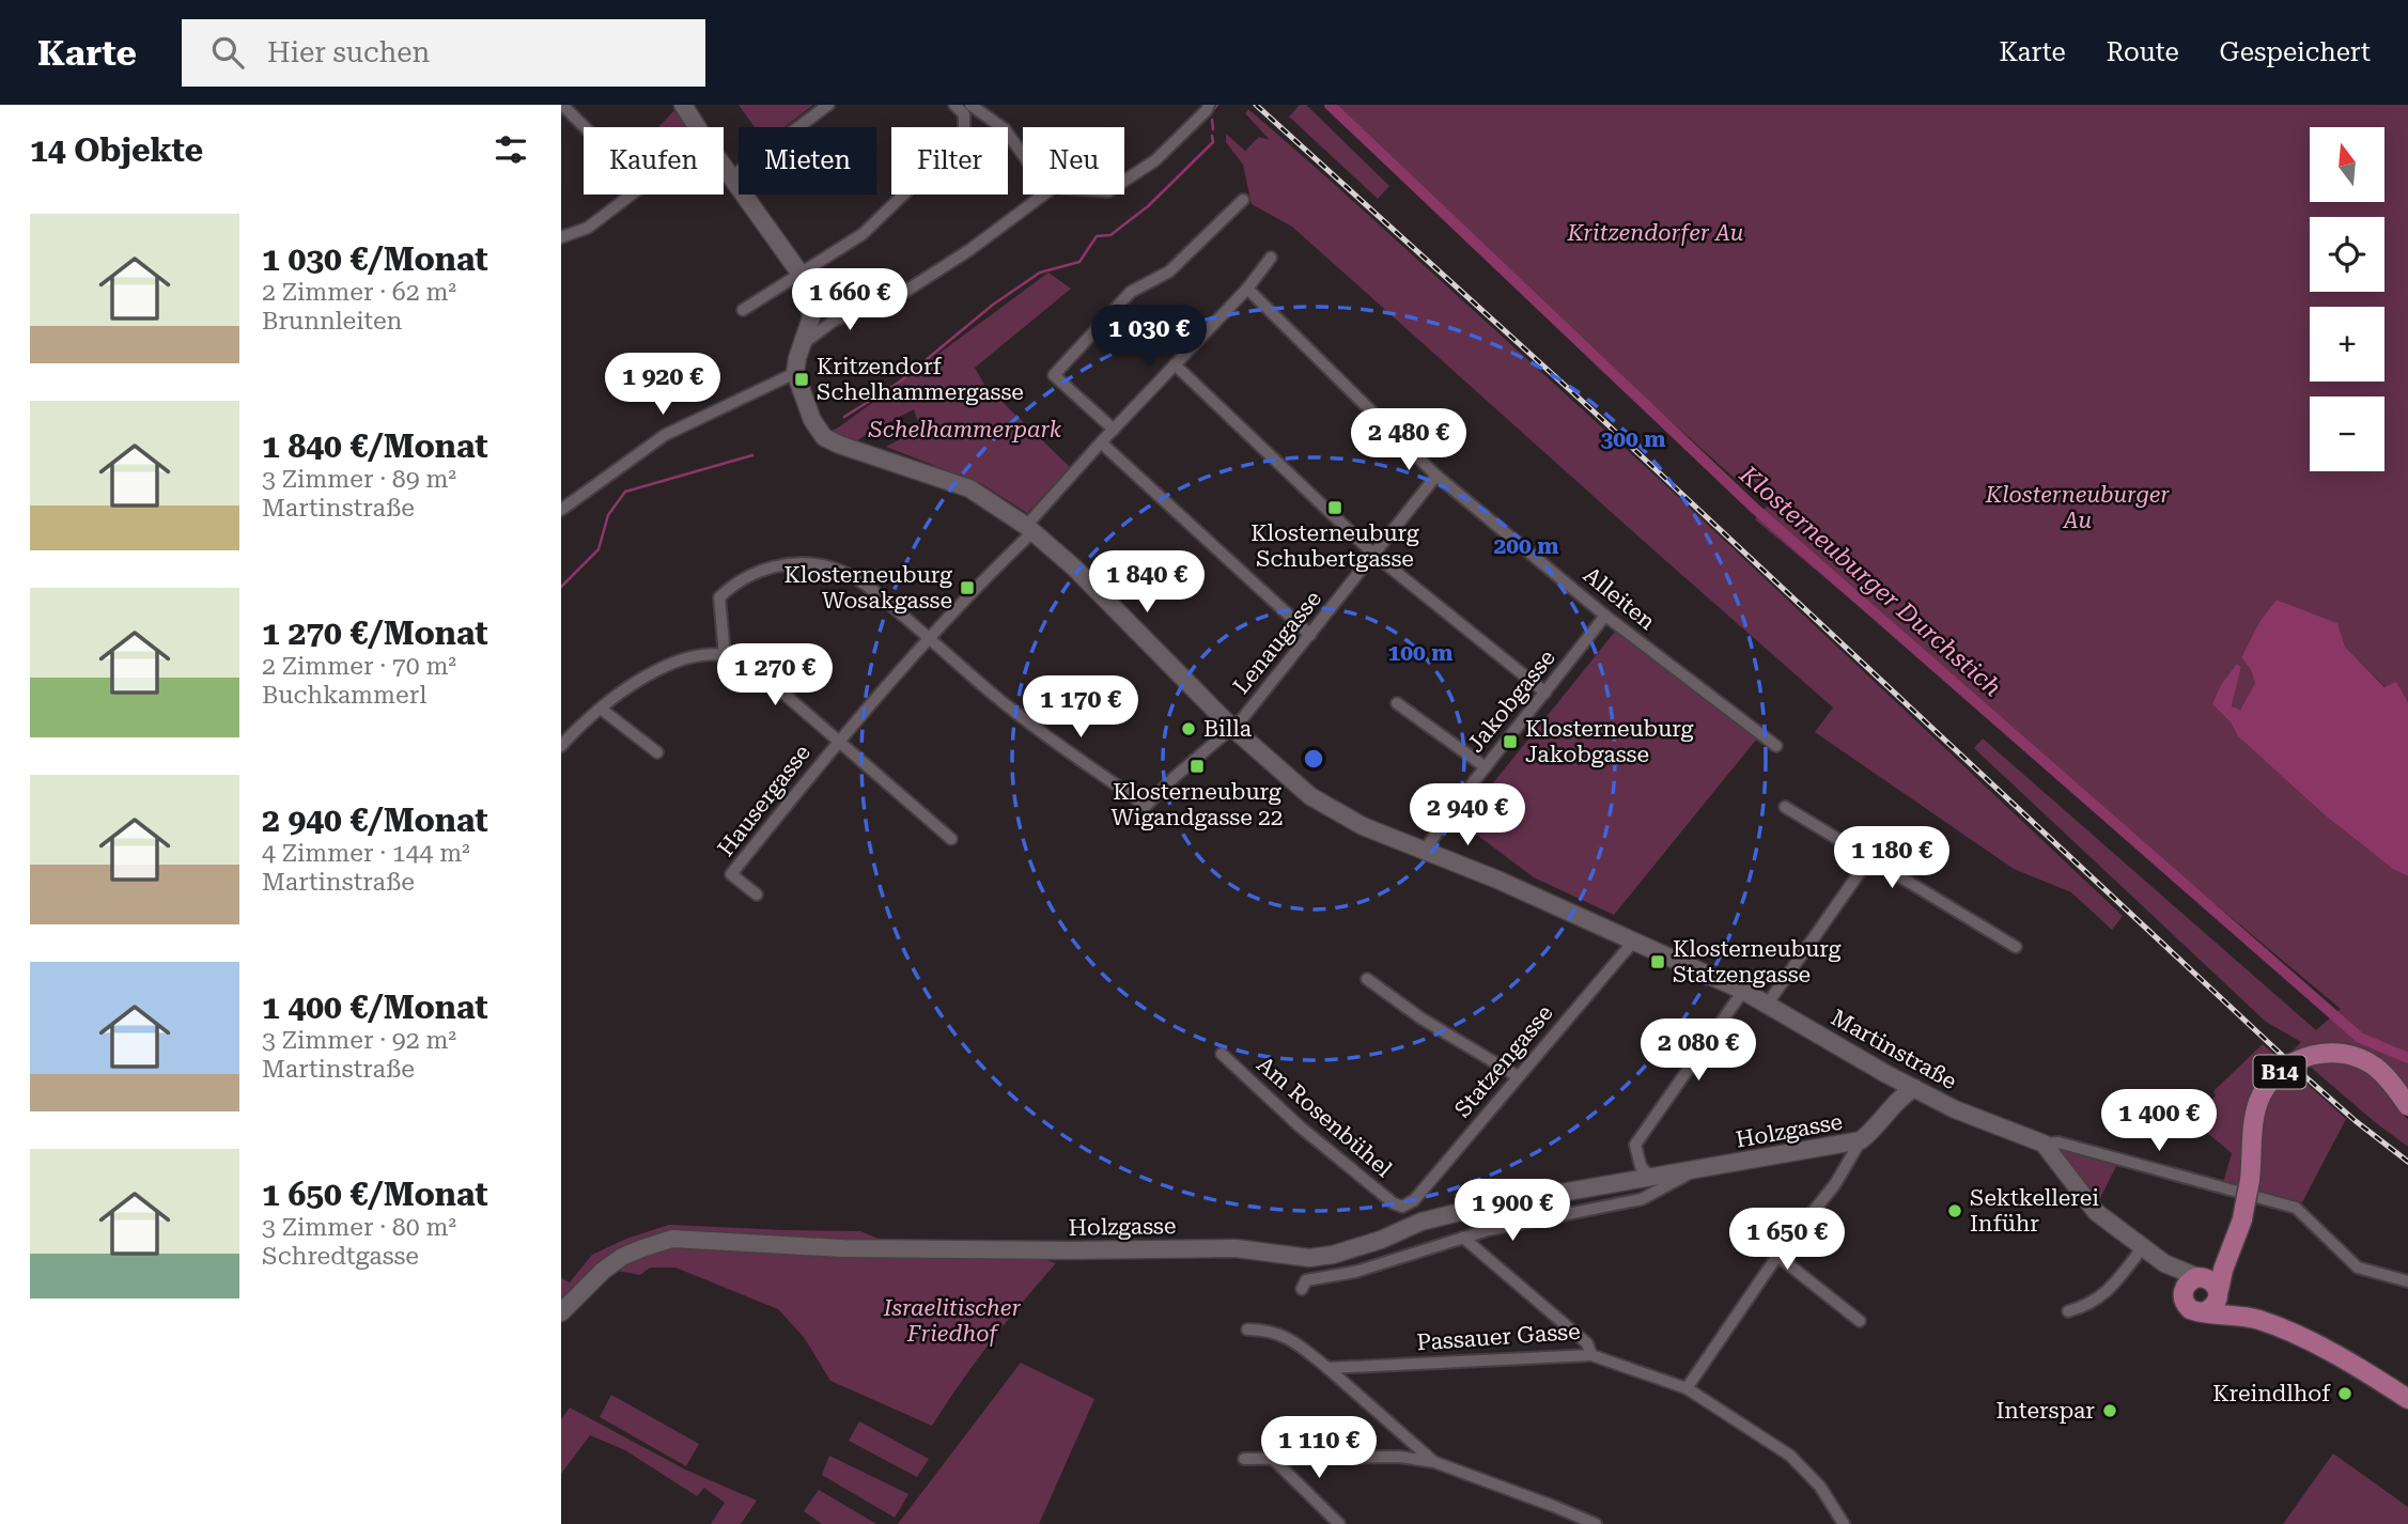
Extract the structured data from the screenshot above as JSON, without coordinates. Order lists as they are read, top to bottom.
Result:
{
  "streets": {
    "main road": ["Martinstraße", "B14", "Holzgasse"],
    "street": [
      "Alleiten",
      "Lenaugasse",
      "Jakobgasse",
      "Hausergasse",
      "Statzengasse",
      "Am Rosenbühel",
      "Passauer Gasse"
    ]
  },
  "crossings": [
    ["Alleiten", "Lenaugasse"],
    ["Alleiten", "Jakobgasse"],
    ["Alleiten", "Hausergasse"],
    ["Lenaugasse", "Hausergasse"],
    ["Lenaugasse", "Martinstraße"],
    ["Jakobgasse", "Martinstraße"],
    ["Hausergasse", "Martinstraße"],
    ["Martinstraße", "Statzengasse"],
    ["Martinstraße", "Holzgasse"],
    ["Statzengasse", "Am Rosenbühel"],
    ["Holzgasse", "Passauer Gasse"]
  ],
  "water": ["Klosterneuburger Durchstich"],
  "parks": [
    "Kritzendorfer Au",
    "Schelhammerpark",
    "Klosterneuburger Au",
    "Israelitischer Friedhof"
  ],
  "places": {
    "transit": [
      "Kritzendorf Schelhammergasse",
      "Klosterneuburg Schubertgasse",
      "Klosterneuburg Wosakgasse",
      "Klosterneuburg Jakobgasse",
      "Klosterneuburg Wigandgasse 22",
      "Klosterneuburg Statzengasse"
    ],
    "other": [
      "Billa",
      "Sektkellerei Inführ",
      "Kreindlhof",
      "Interspar"
    ]
  },
  "north": "top",
  "page": {
    "header": "Karte",
    "search": "Hier suchen",
    "nav": ["Karte", "Route", "Gespeichert"],
    "heading": "14 Objekte",
    "map_buttons": ["+", "−"],
    "chip": [
      "Kaufen",
      "Mieten",
      "Filter",
      "Neu"
    ],
    "list": [
      {
        "name": "1 030 €/Monat",
        "note": "2 Zimmer · 62 m² · Brunnleiten"
      },
      {
        "name": "1 840 €/Monat",
        "note": "3 Zimmer · 89 m² · Martinstraße"
      },
      {
        "name": "1 270 €/Monat",
        "note": "2 Zimmer · 70 m² · Buchkammerl"
      },
      {
        "name": "2 940 €/Monat",
        "note": "4 Zimmer · 144 m² · Martinstraße"
      },
      {
        "name": "1 400 €/Monat",
        "note": "3 Zimmer · 92 m² · Martinstraße"
      },
      {
        "name": "1 650 €/Monat",
        "note": "3 Zimmer · 80 m² · Schredtgasse"
      }
    ],
    "price": [
      "1 660 €",
      "1 030 €",
      "1 920 €",
      "2 480 €",
      "1 840 €",
      "1 270 €",
      "1 170 €",
      "2 940 €",
      "1 180 €",
      "2 080 €",
      "1 400 €",
      "1 900 €",
      "1 650 €",
      "1 110 €"
    ]
  },
  "rings": ["300 m", "200 m", "100 m"]
}
